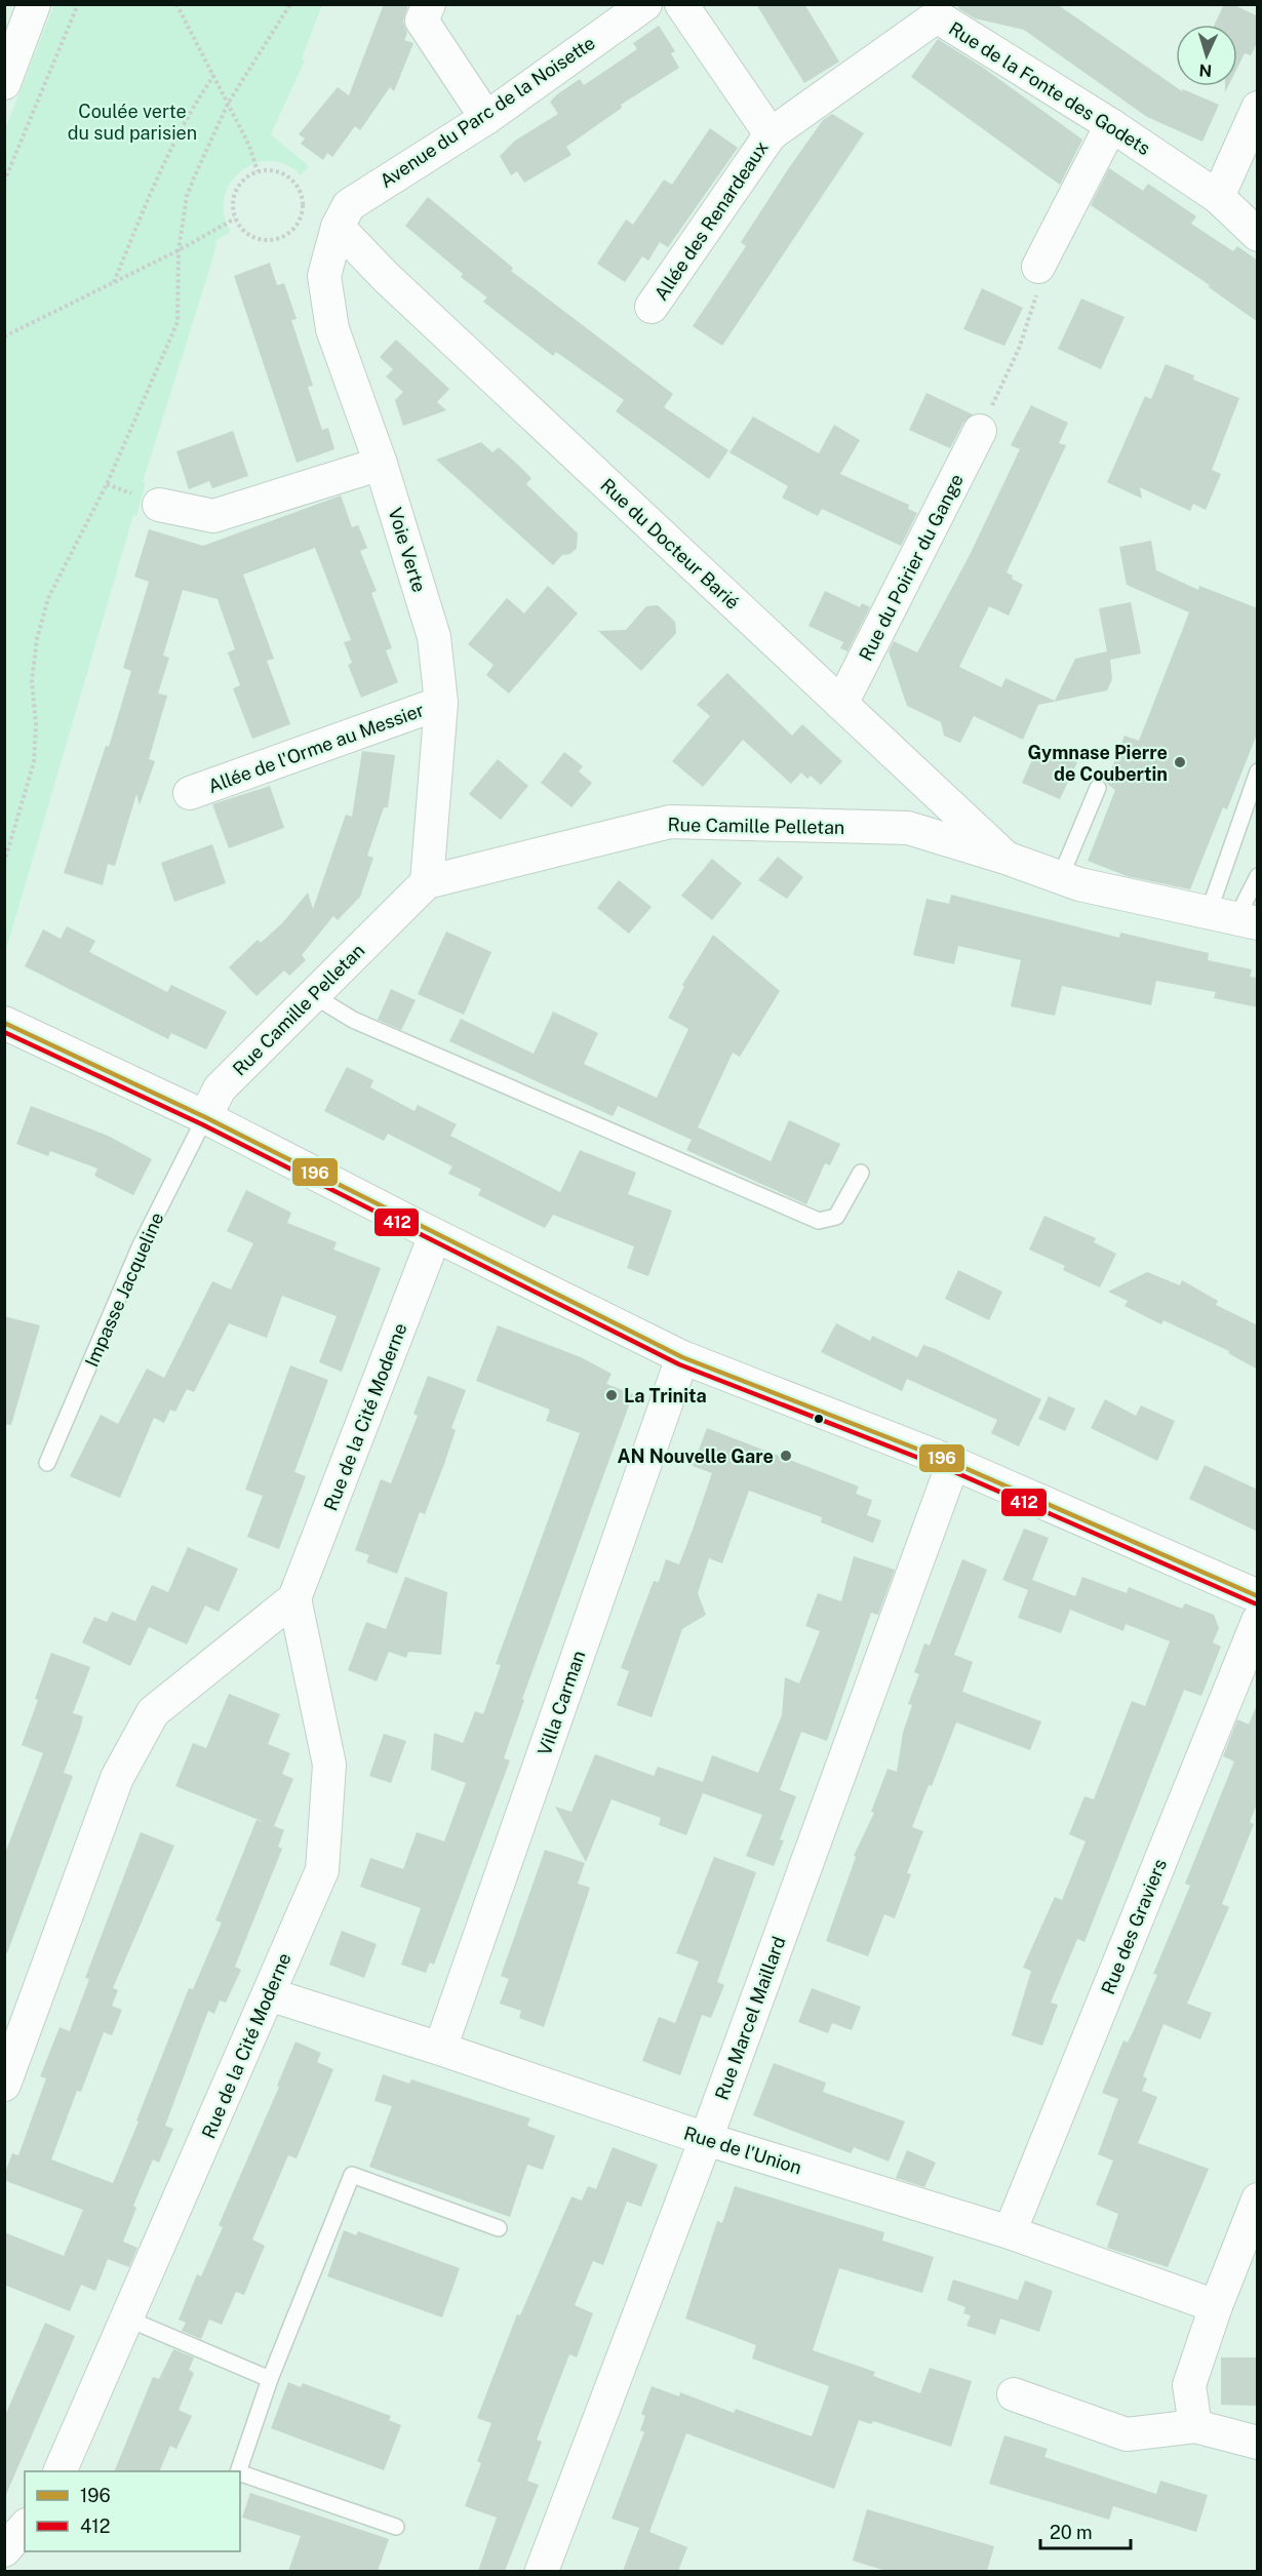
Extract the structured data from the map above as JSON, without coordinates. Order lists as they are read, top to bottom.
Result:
{
  "streets": {
    "street": [
      "Rue de la Fonte des Godets",
      "Avenue du Parc de la Noisette",
      "Allée des Renardeaux",
      "Rue du Docteur Barié",
      "Voie Verte",
      "Rue du Poirier du Gange",
      "Allée de l'Orme au Messier",
      "Rue Camille Pelletan",
      "Rue de la Cité Moderne",
      "Villa Carman",
      "Rue des Graviers",
      "Rue Marcel Maillard",
      "Rue de l'Union"
    ],
    "lane": ["Impasse Jacqueline"]
  },
  "crossings": [
    ["Rue de la Fonte des Godets", "Allée des Renardeaux"],
    ["Avenue du Parc de la Noisette", "Rue du Docteur Barié"],
    ["Avenue du Parc de la Noisette", "Voie Verte"],
    ["Rue du Docteur Barié", "Voie Verte"],
    ["Rue du Docteur Barié", "Rue du Poirier du Gange"],
    ["Rue du Docteur Barié", "Rue Camille Pelletan"],
    ["Voie Verte", "Allée de l'Orme au Messier"],
    ["Voie Verte", "Rue Camille Pelletan"],
    ["Rue Camille Pelletan", "Impasse Jacqueline"],
    ["Rue de la Cité Moderne", "Rue de l'Union"],
    ["Villa Carman", "Rue de l'Union"],
    ["Rue des Graviers", "Rue de l'Union"],
    ["Rue Marcel Maillard", "Rue de l'Union"]
  ],
  "parks": ["Coulée verte du sud parisien"],
  "places": ["Gymnase Pierre de Coubertin", "La Trinita", "AN Nouvelle Gare"],
  "lines": ["transit line 196", "transit line 412"],
  "legend": ["196", "412"],
  "scale_bar": "20 m",
  "north": "bottom"
}
